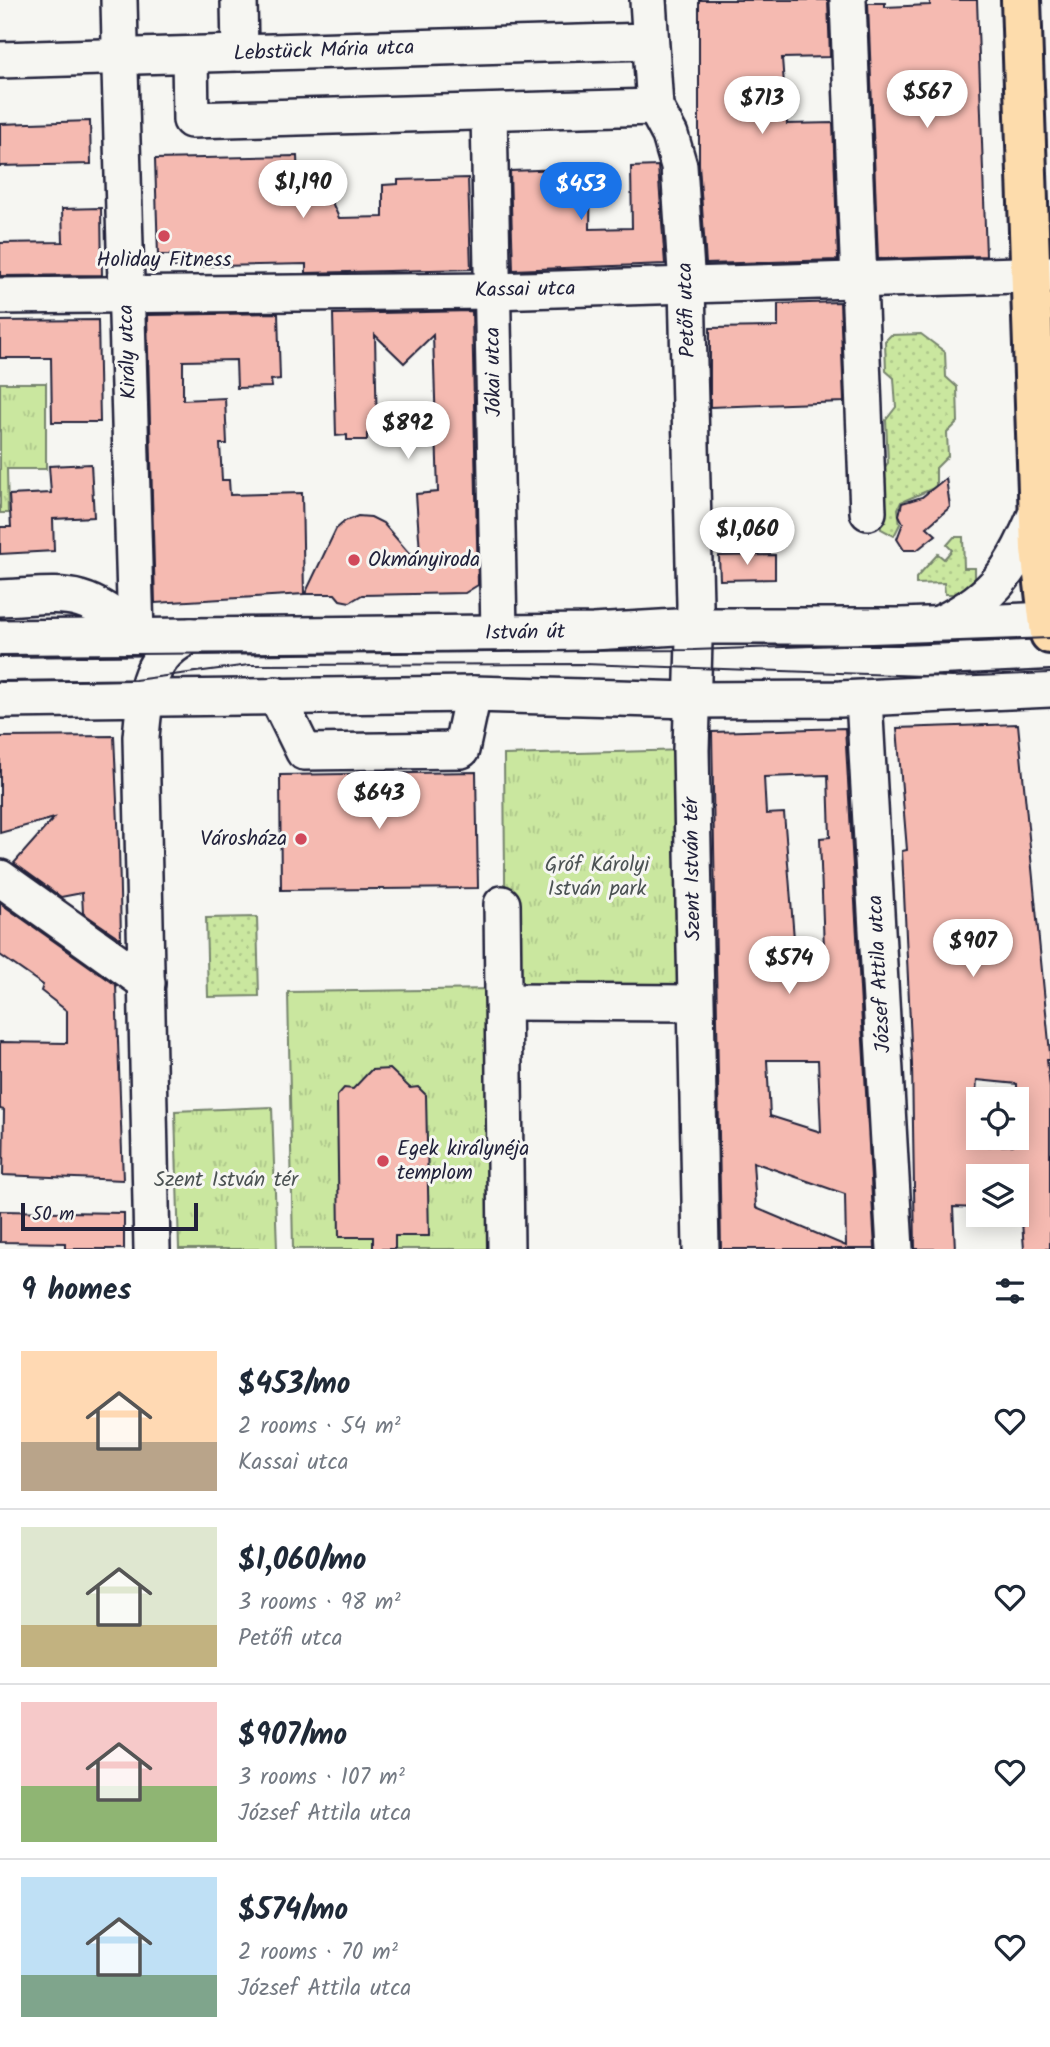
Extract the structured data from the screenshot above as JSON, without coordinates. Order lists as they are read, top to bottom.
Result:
{
  "streets": {
    "street": [
      "Lebstück Mária utca",
      "Kassai utca",
      "Petőfi utca",
      "Király utca",
      "Jókai utca",
      "István út",
      "Szent István tér",
      "József Attila utca"
    ]
  },
  "crossings": [
    ["Lebstück Mária utca", "Petőfi utca"],
    ["Kassai utca", "Petőfi utca"],
    ["Kassai utca", "Király utca"],
    ["Kassai utca", "Jókai utca"],
    ["Petőfi utca", "István út"],
    ["Petőfi utca", "Szent István tér"],
    ["Király utca", "István út"],
    ["Jókai utca", "István út"]
  ],
  "parks": ["Gróf Károlyi István park", "Szent István tér"],
  "places": [
    "Holiday Fitness",
    "Okmányiroda",
    "Városháza",
    "Egek királynéja templom"
  ],
  "scale_bar": "50 m",
  "page": {
    "price": [
      "$567",
      "$713",
      "$1,190",
      "$453",
      "$892",
      "$1,060",
      "$643",
      "$907",
      "$574"
    ],
    "scale": "50 m",
    "heading": "9 homes",
    "list": [
      {
        "name": "$453/mo",
        "note": "2 rooms · 54 m² · Kassai utca"
      },
      {
        "name": "$1,060/mo",
        "note": "3 rooms · 98 m² · Petőfi utca"
      },
      {
        "name": "$907/mo",
        "note": "3 rooms · 107 m² · József Attila utca"
      },
      {
        "name": "$574/mo",
        "note": "2 rooms · 70 m² · József Attila utca"
      }
    ]
  }
}
